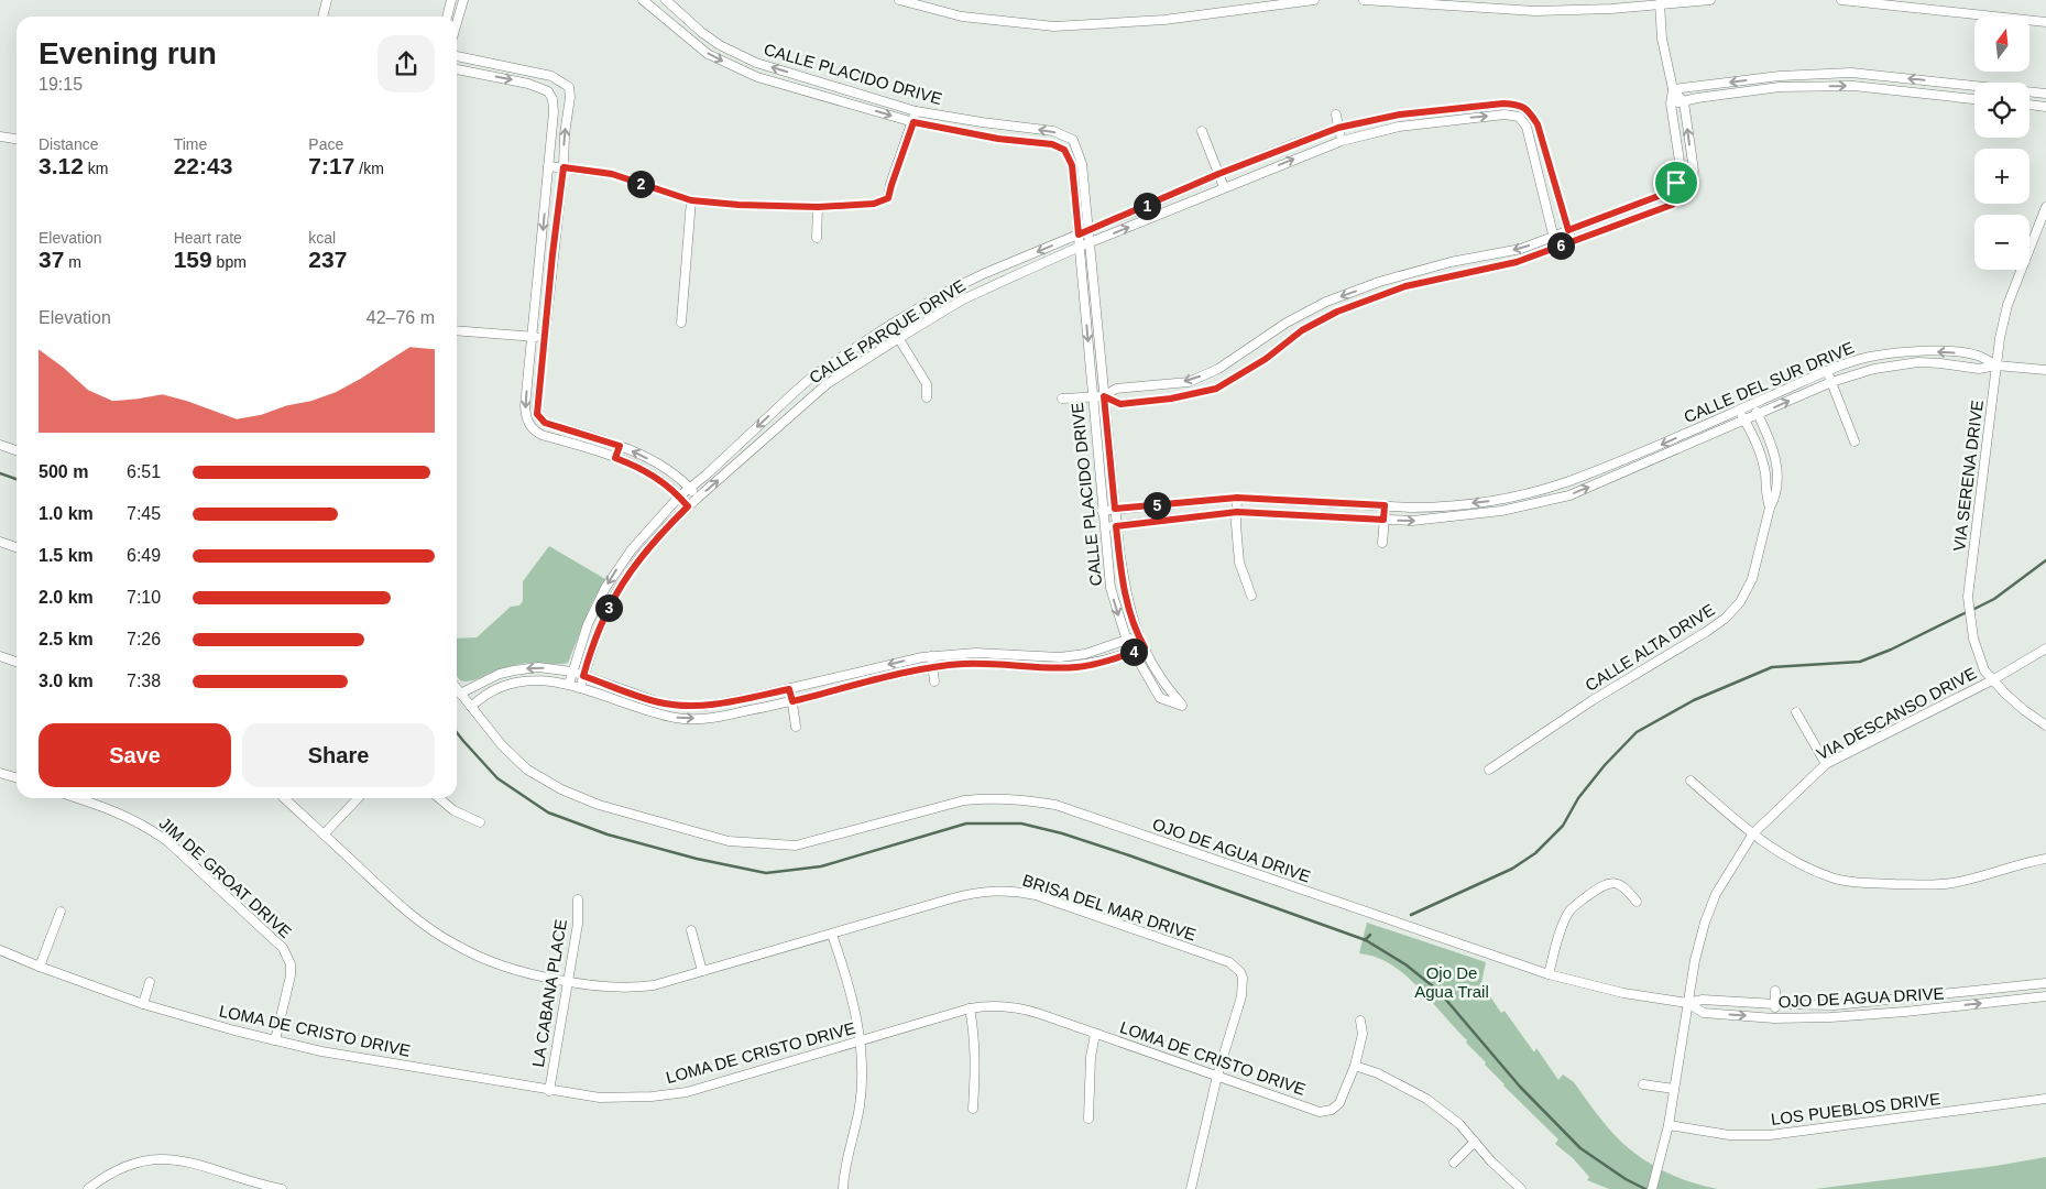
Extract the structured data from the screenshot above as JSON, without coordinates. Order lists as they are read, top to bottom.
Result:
{
  "streets": {
    "street": [
      "CALLE PLACIDO DRIVE",
      "CALLE PARQUE DRIVE",
      "CALLE DEL SUR DRIVE",
      "VIA SERENA DRIVE",
      "CALLE ALTA DRIVE",
      "VIA DESCANSO DRIVE",
      "OJO DE AGUA DRIVE",
      "JIM DE GROAT DRIVE",
      "BRISA DEL MAR DRIVE",
      "LA CABANA PLACE",
      "LOMA DE CRISTO DRIVE",
      "LOS PUEBLOS DRIVE"
    ]
  },
  "crossings": [
    ["CALLE PLACIDO DRIVE", "CALLE PARQUE DRIVE"],
    ["CALLE PLACIDO DRIVE", "CALLE DEL SUR DRIVE"],
    ["CALLE DEL SUR DRIVE", "VIA SERENA DRIVE"],
    ["CALLE DEL SUR DRIVE", "CALLE ALTA DRIVE"],
    ["VIA SERENA DRIVE", "VIA DESCANSO DRIVE"],
    ["VIA DESCANSO DRIVE", "OJO DE AGUA DRIVE"],
    ["VIA DESCANSO DRIVE", "LOS PUEBLOS DRIVE"],
    ["JIM DE GROAT DRIVE", "LOMA DE CRISTO DRIVE"],
    ["BRISA DEL MAR DRIVE", "LA CABANA PLACE"],
    ["BRISA DEL MAR DRIVE", "LOMA DE CRISTO DRIVE"],
    ["LA CABANA PLACE", "LOMA DE CRISTO DRIVE"]
  ],
  "parks": ["Ojo De Agua Trail"],
  "north": "top",
  "page": {
    "map_buttons": ["+", "−"],
    "heading": ["Evening run", "19:15"],
    "stats": [
      ["Distance", "3.12 km"],
      ["Time", "22:43"],
      ["Pace", "7:17 /km"],
      ["Elevation", "37 m"],
      ["Heart rate", "159 bpm"],
      ["kcal", "237"]
    ],
    "pins": [
      "2",
      "1",
      "6",
      "5",
      "3",
      "4"
    ],
    "chart": ["Elevation", "42–76 m"],
    "list": [
      {
        "name": "500 m",
        "note": "6:51"
      },
      {
        "name": "1.0 km",
        "note": "7:45"
      },
      {
        "name": "1.5 km",
        "note": "6:49"
      },
      {
        "name": "2.0 km",
        "note": "7:10"
      },
      {
        "name": "2.5 km",
        "note": "7:26"
      },
      {
        "name": "3.0 km",
        "note": "7:38"
      }
    ],
    "buttons": ["Save", "Share"]
  }
}
